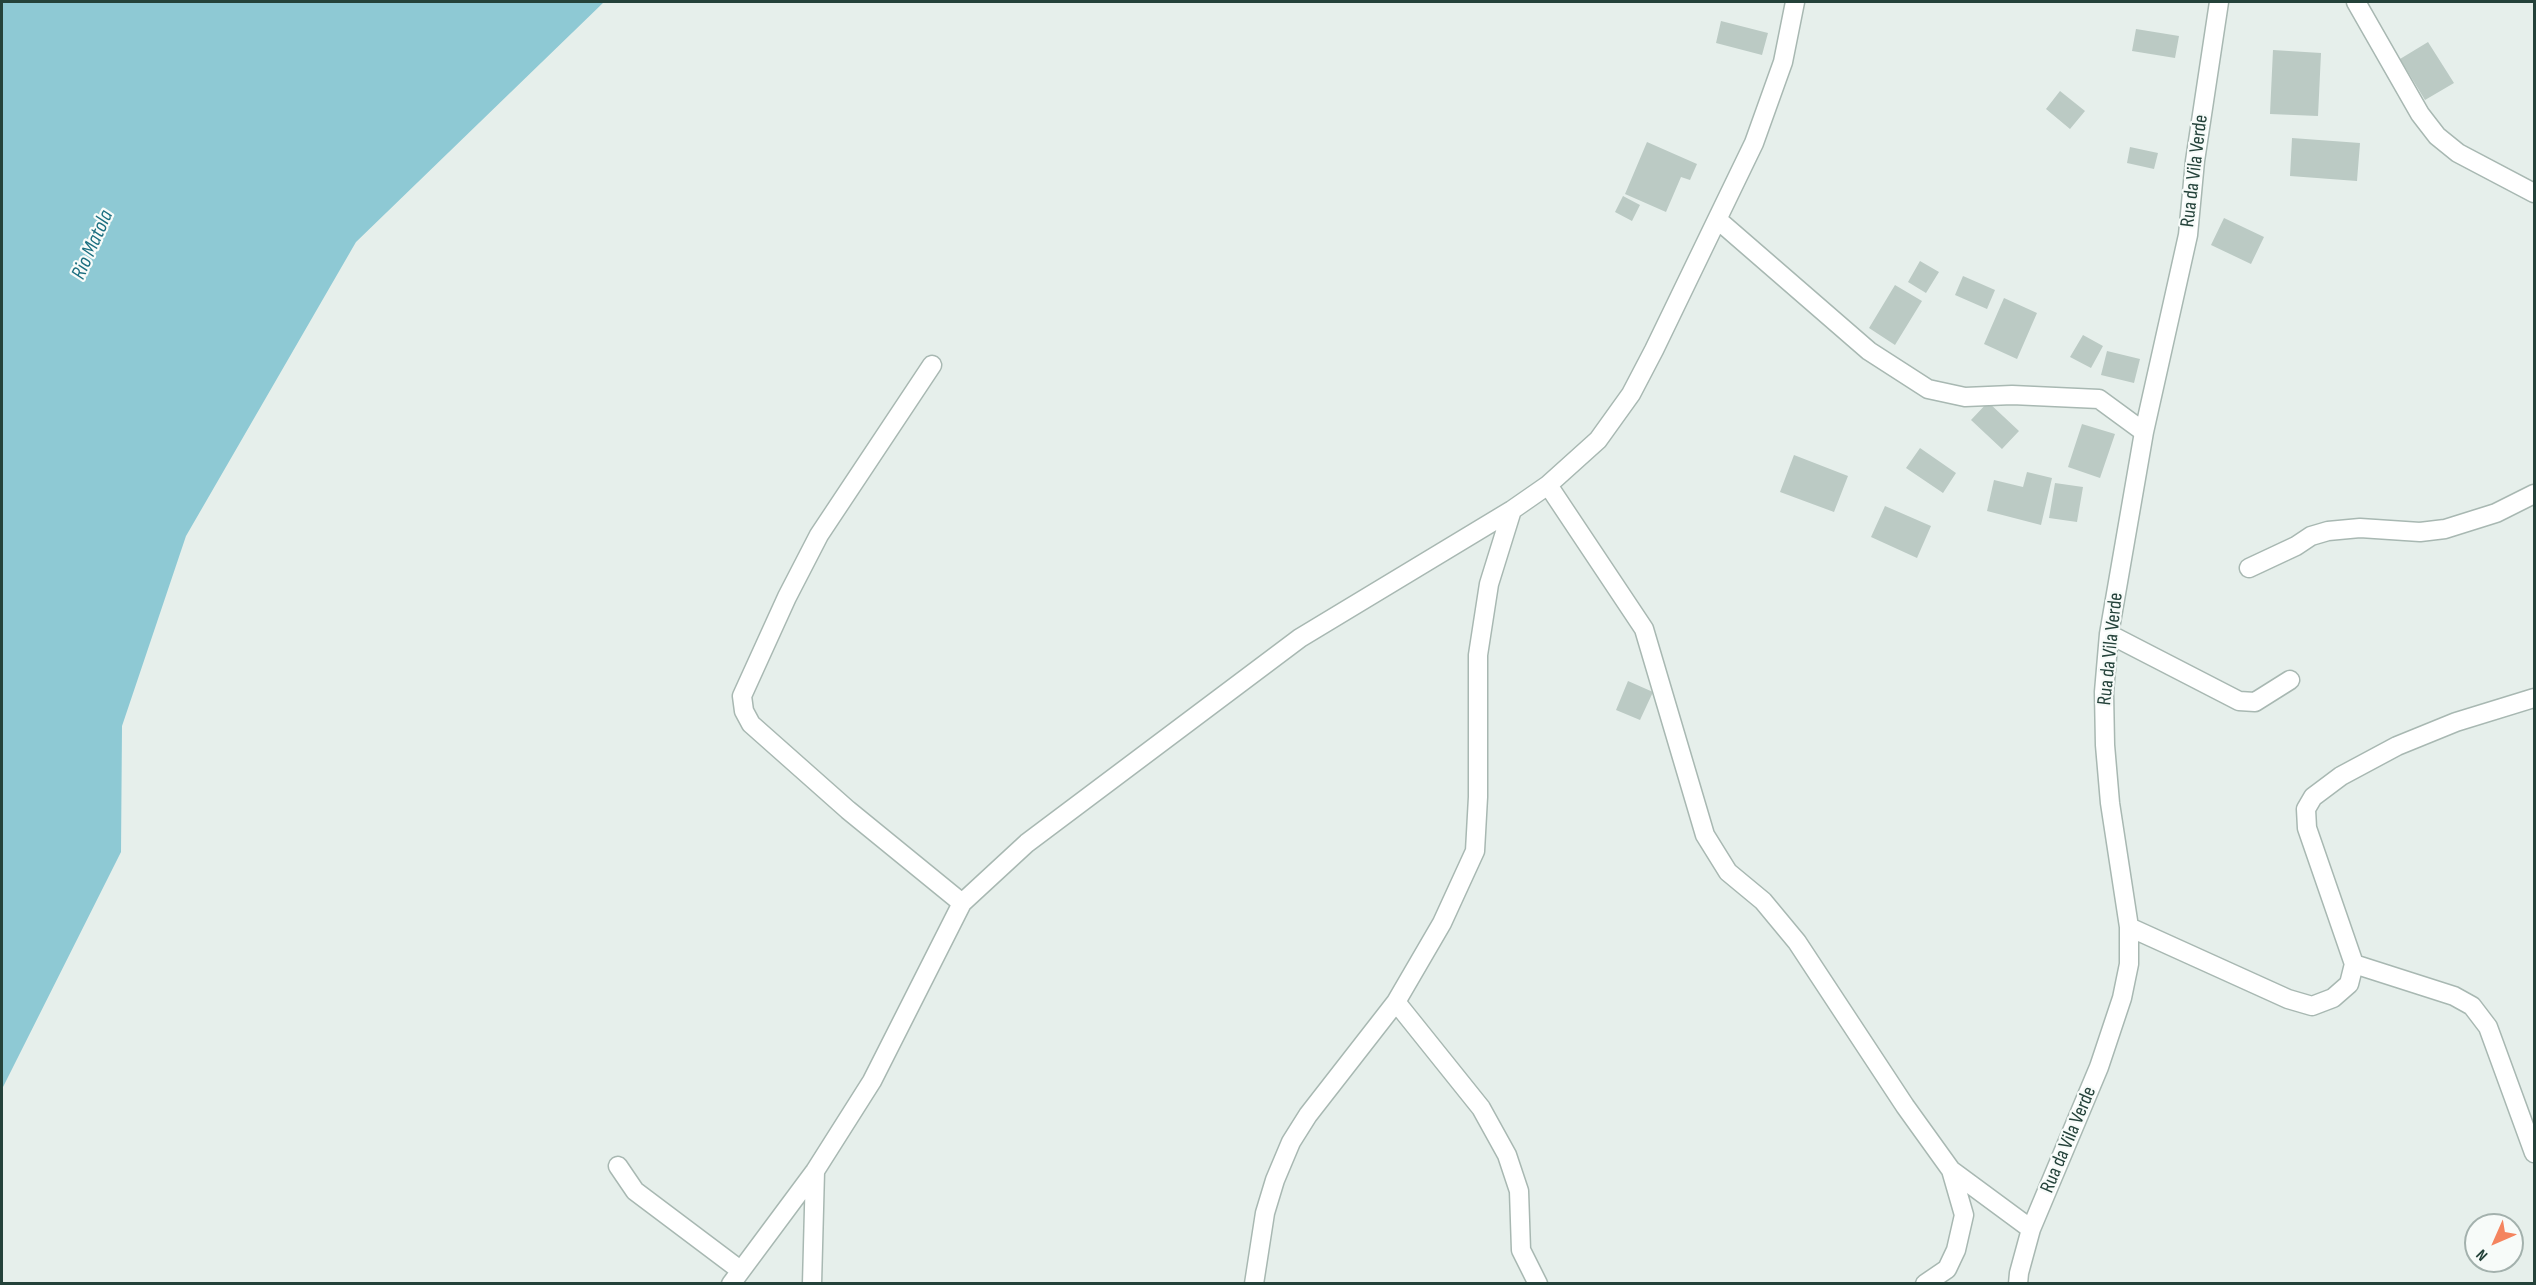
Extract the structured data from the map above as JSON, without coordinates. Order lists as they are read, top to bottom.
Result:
{
  "streets": {
    "street": ["Rua da Vila Verde"]
  },
  "water": ["Rio Matola"],
  "north": "bottom left"
}
